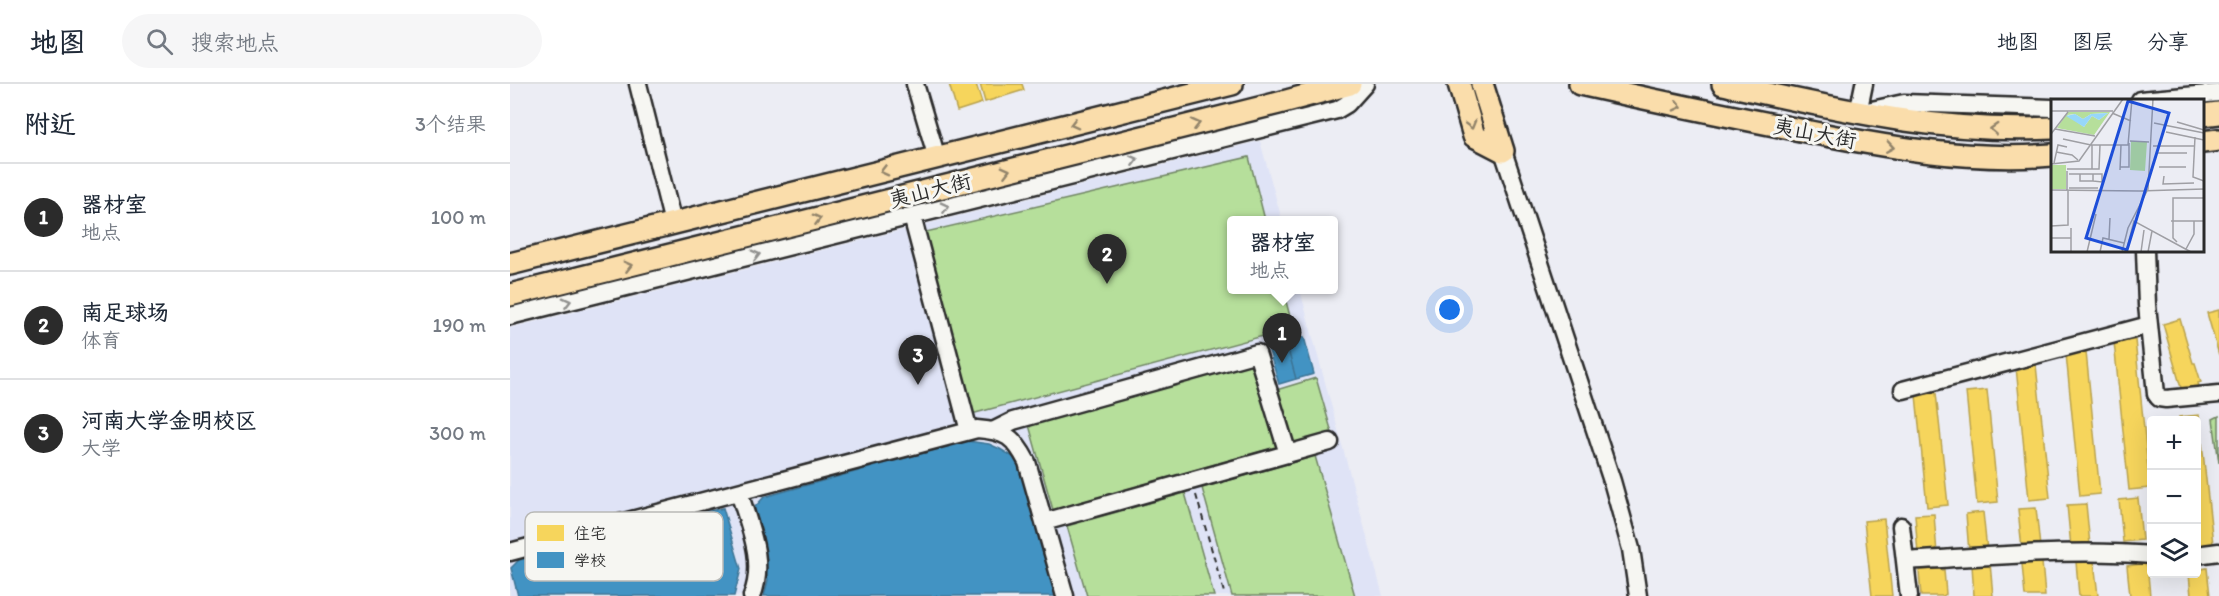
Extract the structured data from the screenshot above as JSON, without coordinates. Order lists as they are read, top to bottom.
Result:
{
  "streets": {
    "main road": ["夷山大街"]
  },
  "legend": ["住宅", "学校"],
  "page": {
    "header": "地图",
    "search": "搜索地点",
    "nav": ["地图", "图层", "分享"],
    "heading": ["附近", "3个结果"],
    "list": [
      {
        "mark": "1",
        "name": "器材室",
        "note": "地点",
        "value": "100 m"
      },
      {
        "mark": "2",
        "name": "南足球场",
        "note": "体育",
        "value": "190 m"
      },
      {
        "mark": "3",
        "name": "河南大学金明校区",
        "note": "大学",
        "value": "300 m"
      }
    ],
    "popup": ["器材室", "地点"],
    "pins": ["2", "1", "3"],
    "map_buttons": ["+", "−"]
  }
}
